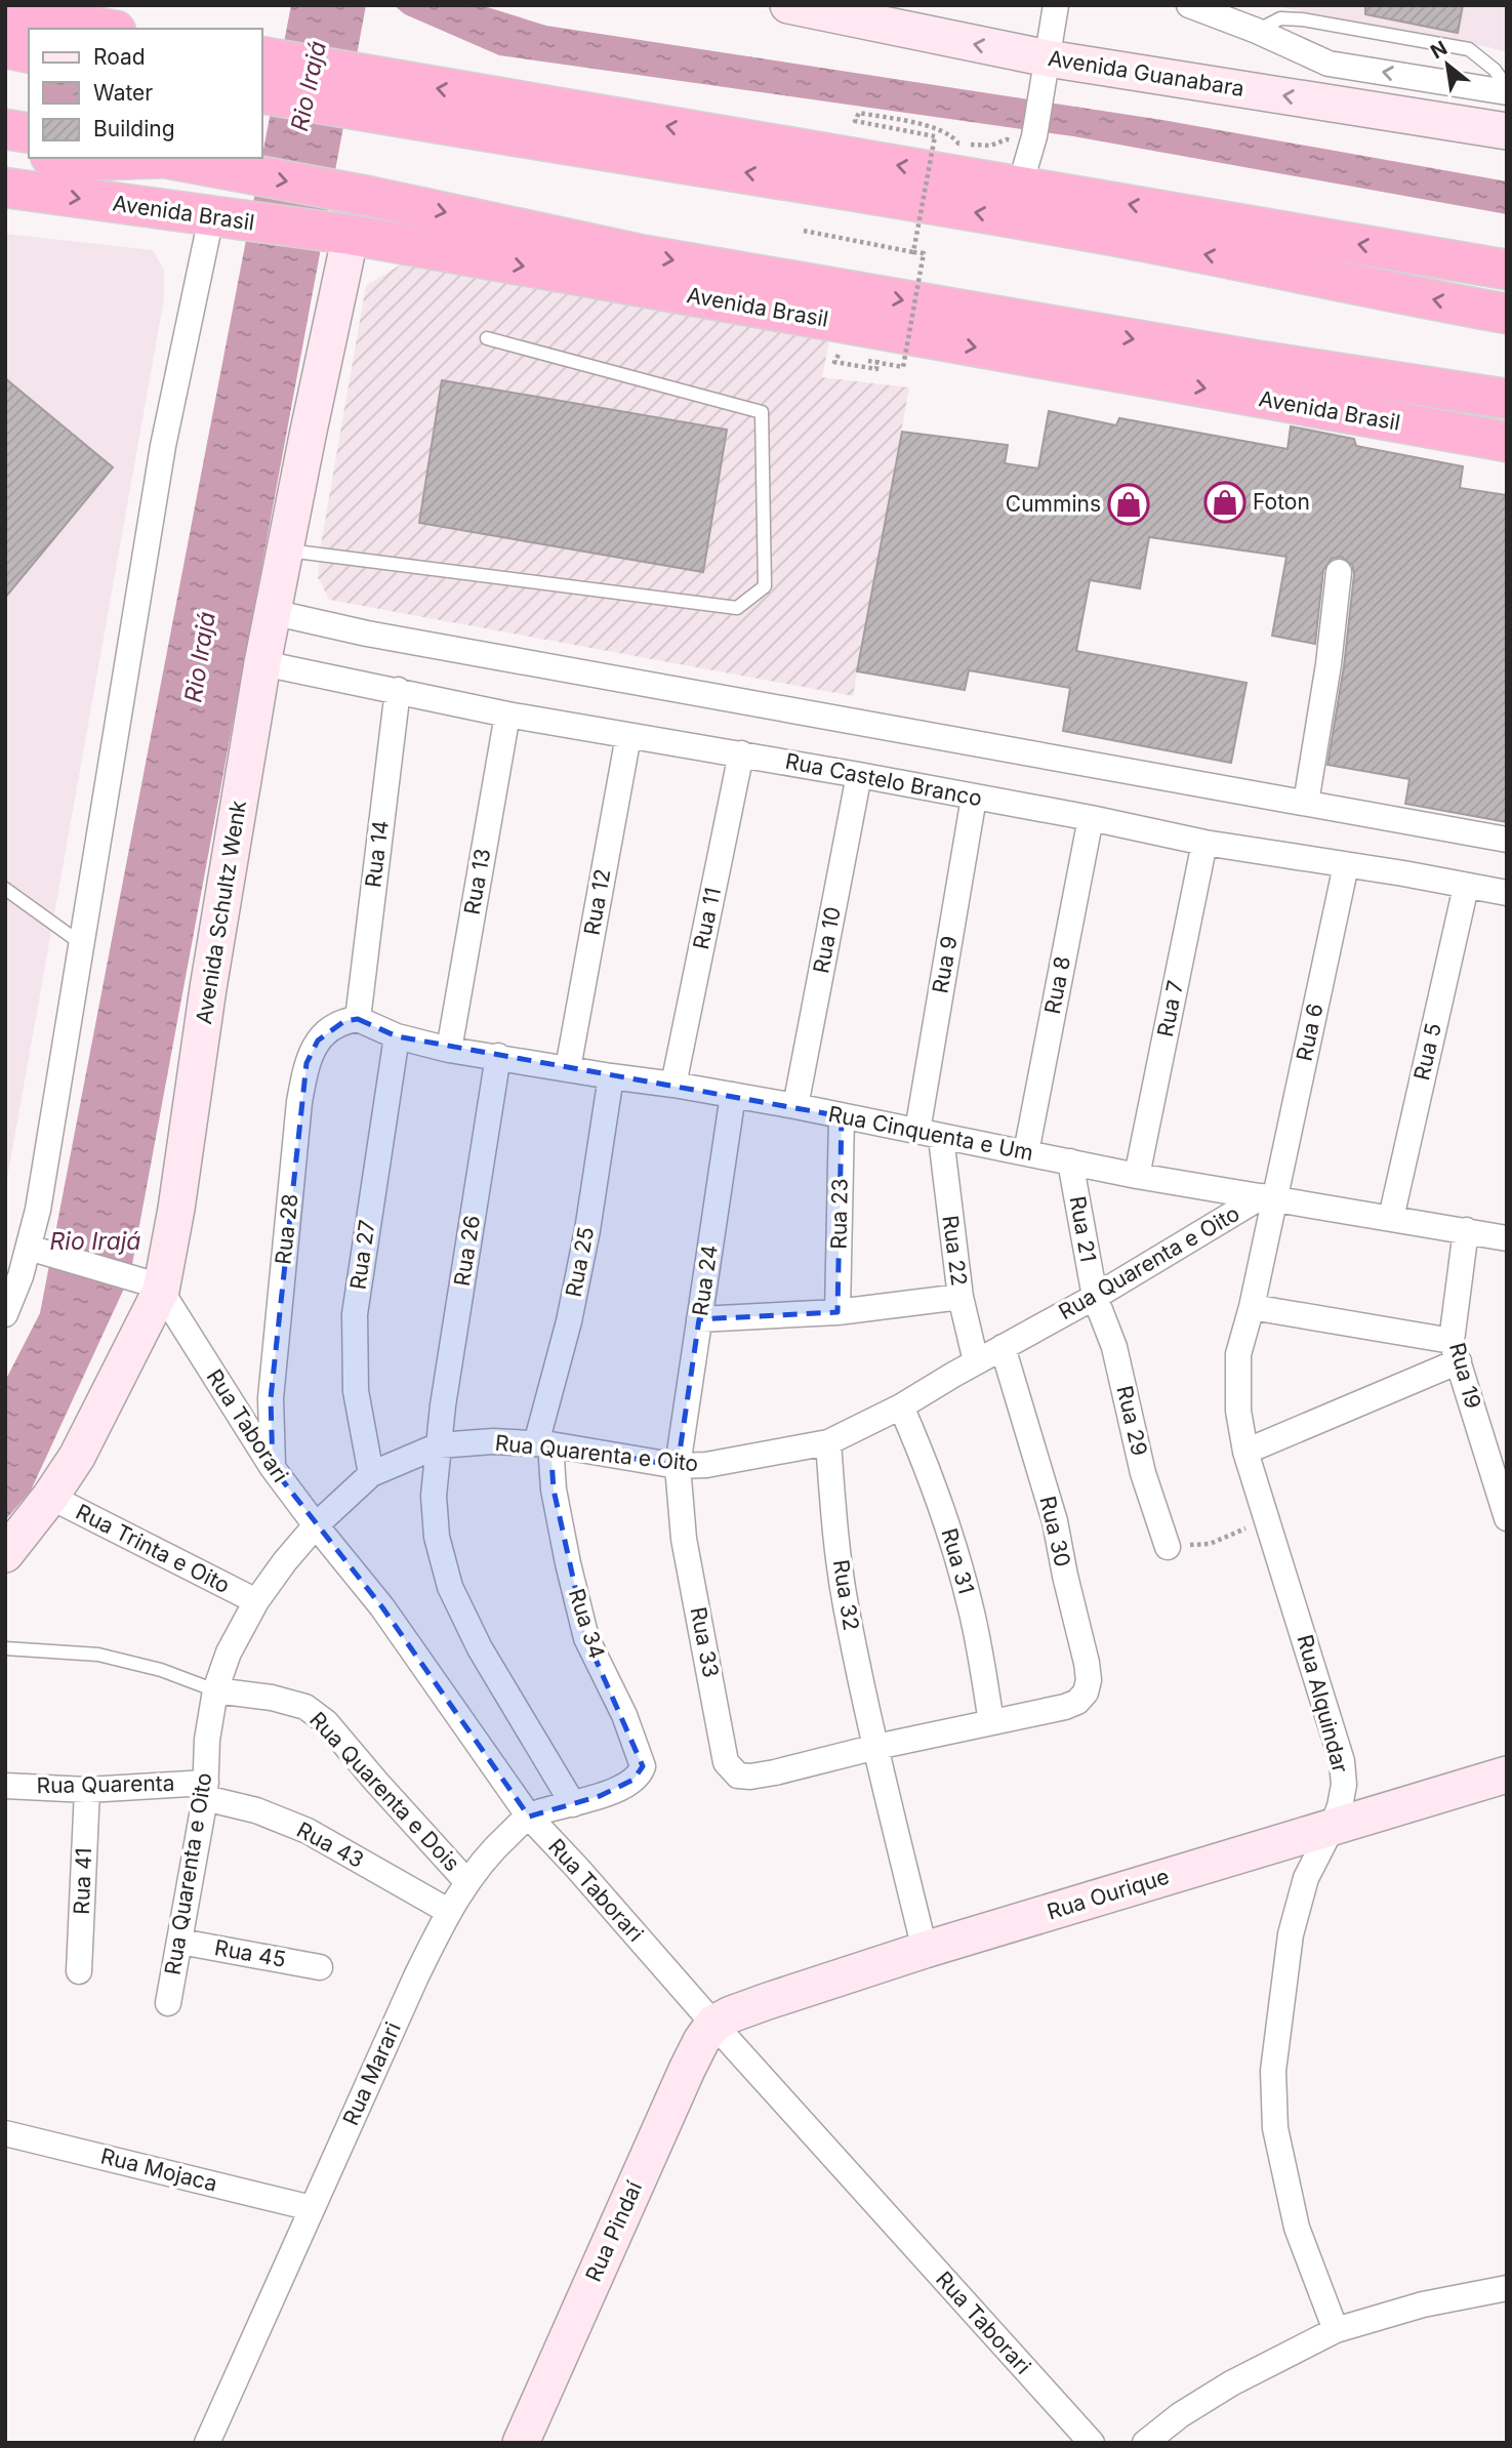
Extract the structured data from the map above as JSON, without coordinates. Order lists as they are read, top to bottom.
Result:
{
  "streets": {
    "highway": ["Avenida Brasil"],
    "street": [
      "Avenida Guanabara",
      "Rua Castelo Branco",
      "Rua 14",
      "Rua 13",
      "Rua 12",
      "Avenida Schultz Wenk",
      "Rua 11",
      "Rua 10",
      "Rua 9",
      "Rua 8",
      "Rua 7",
      "Rua 6",
      "Rua 5",
      "Rua Cinquenta e Um",
      "Rua 23",
      "Rua 28",
      "Rua 21",
      "Rua 26",
      "Rua 22",
      "Rua 27",
      "Rua 25",
      "Rua Quarenta e Oito",
      "Rua 24",
      "Rua 19",
      "Rua 29",
      "Rua Taborari",
      "Rua 30",
      "Rua Trinta e Oito",
      "Rua 31",
      "Rua 32",
      "Rua 34",
      "Rua 33",
      "Rua Alquindar",
      "Rua Quarenta",
      "Rua Quarenta e Dois",
      "Rua 43",
      "Rua 41",
      "Rua Ourique",
      "Rua 45",
      "Rua Marari",
      "Rua Mojaca",
      "Rua Pindaí"
    ]
  },
  "crossings": [
    ["Avenida Brasil", "Avenida Schultz Wenk"],
    ["Rua Castelo Branco", "Rua 14"],
    ["Rua Castelo Branco", "Rua 13"],
    ["Rua Castelo Branco", "Rua 12"],
    ["Rua Castelo Branco", "Avenida Schultz Wenk"],
    ["Rua Castelo Branco", "Rua 11"],
    ["Rua Castelo Branco", "Rua 10"],
    ["Rua Castelo Branco", "Rua 9"],
    ["Rua Castelo Branco", "Rua 8"],
    ["Rua Castelo Branco", "Rua 7"],
    ["Rua Castelo Branco", "Rua 6"],
    ["Rua Castelo Branco", "Rua 5"],
    ["Rua 14", "Rua Cinquenta e Um"],
    ["Rua 14", "Rua 28"],
    ["Rua 13", "Rua Cinquenta e Um"],
    ["Rua 12", "Rua Cinquenta e Um"],
    ["Avenida Schultz Wenk", "Rua Taborari"],
    ["Avenida Schultz Wenk", "Rua Trinta e Oito"],
    ["Rua 11", "Rua Cinquenta e Um"],
    ["Rua 10", "Rua Cinquenta e Um"],
    ["Rua 9", "Rua Cinquenta e Um"],
    ["Rua 9", "Rua 22"],
    ["Rua 8", "Rua Cinquenta e Um"],
    ["Rua 7", "Rua Cinquenta e Um"],
    ["Rua 6", "Rua Cinquenta e Um"],
    ["Rua 6", "Rua Quarenta e Oito"],
    ["Rua 6", "Rua Alquindar"],
    ["Rua 5", "Rua Cinquenta e Um"],
    ["Rua Cinquenta e Um", "Rua 23"],
    ["Rua Cinquenta e Um", "Rua 28"],
    ["Rua Cinquenta e Um", "Rua 21"],
    ["Rua Cinquenta e Um", "Rua 26"],
    ["Rua Cinquenta e Um", "Rua 22"],
    ["Rua Cinquenta e Um", "Rua 27"],
    ["Rua Cinquenta e Um", "Rua 25"],
    ["Rua Cinquenta e Um", "Rua Quarenta e Oito"],
    ["Rua Cinquenta e Um", "Rua 24"],
    ["Rua Cinquenta e Um", "Rua 19"],
    ["Rua Cinquenta e Um", "Rua Alquindar"],
    ["Rua 28", "Rua Taborari"],
    ["Rua 21", "Rua Quarenta e Oito"],
    ["Rua 21", "Rua 29"],
    ["Rua 26", "Rua Quarenta e Oito"],
    ["Rua 26", "Rua Marari"],
    ["Rua 22", "Rua Quarenta e Oito"],
    ["Rua 27", "Rua Quarenta e Oito"],
    ["Rua 25", "Rua Quarenta e Oito"],
    ["Rua 25", "Rua 34"],
    ["Rua Quarenta e Oito", "Rua 24"],
    ["Rua Quarenta e Oito", "Rua 29"],
    ["Rua Quarenta e Oito", "Rua Taborari"],
    ["Rua Quarenta e Oito", "Rua 30"],
    ["Rua Quarenta e Oito", "Rua Trinta e Oito"],
    ["Rua Quarenta e Oito", "Rua 31"],
    ["Rua Quarenta e Oito", "Rua 32"],
    ["Rua Quarenta e Oito", "Rua 34"],
    ["Rua Quarenta e Oito", "Rua 33"],
    ["Rua Quarenta e Oito", "Rua Alquindar"],
    ["Rua Quarenta e Oito", "Rua Quarenta"],
    ["Rua Quarenta e Oito", "Rua Quarenta e Dois"],
    ["Rua Quarenta e Oito", "Rua 43"],
    ["Rua Quarenta e Oito", "Rua 45"],
    ["Rua 24", "Rua 33"],
    ["Rua Taborari", "Rua Ourique"],
    ["Rua Taborari", "Rua Marari"],
    ["Rua Taborari", "Rua Pindaí"],
    ["Rua 30", "Rua 33"],
    ["Rua 31", "Rua 33"],
    ["Rua 32", "Rua 33"],
    ["Rua 32", "Rua Ourique"],
    ["Rua 34", "Rua Marari"],
    ["Rua Alquindar", "Rua Ourique"],
    ["Rua Quarenta", "Rua 43"],
    ["Rua Quarenta", "Rua 41"],
    ["Rua Quarenta e Dois", "Rua Marari"],
    ["Rua 43", "Rua Marari"],
    ["Rua Ourique", "Rua Pindaí"],
    ["Rua Marari", "Rua Mojaca"]
  ],
  "water": ["Rio Irajá"],
  "places": {
    "shop": ["Foton", "Cummins"]
  },
  "legend": ["Road", "Water", "Building"],
  "north": "top left"
}
